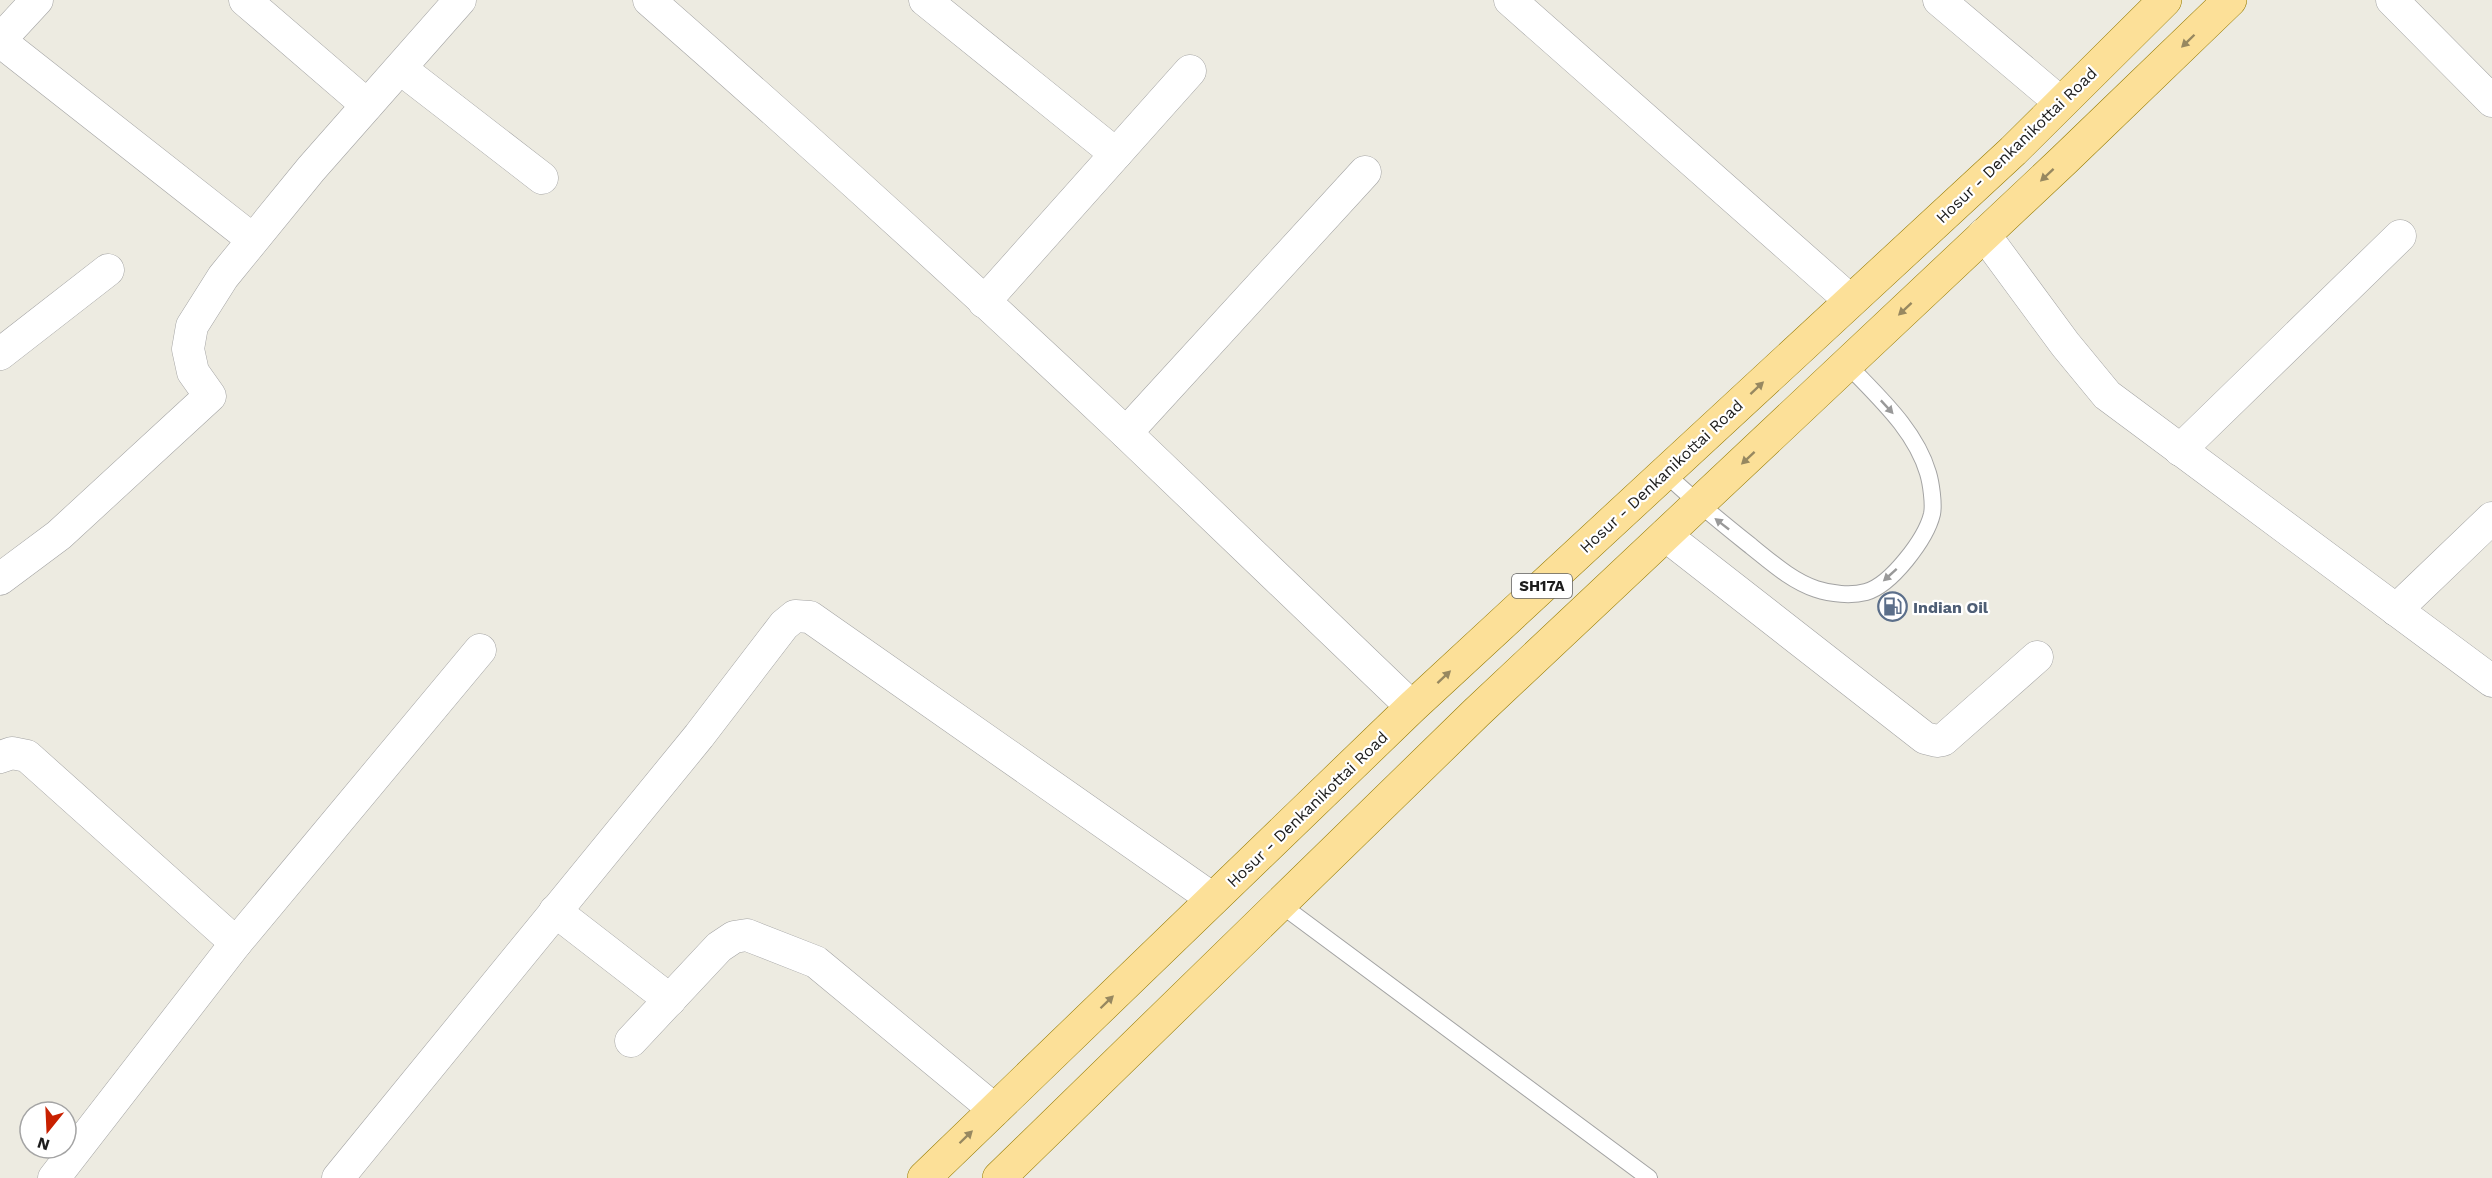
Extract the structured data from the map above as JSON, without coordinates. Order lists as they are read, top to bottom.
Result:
{
  "streets": {
    "main road": ["Hosur - Denkanikottai Road", "SH17A"]
  },
  "places": {
    "fuel station": ["Indian Oil"]
  },
  "north": "bottom"
}
